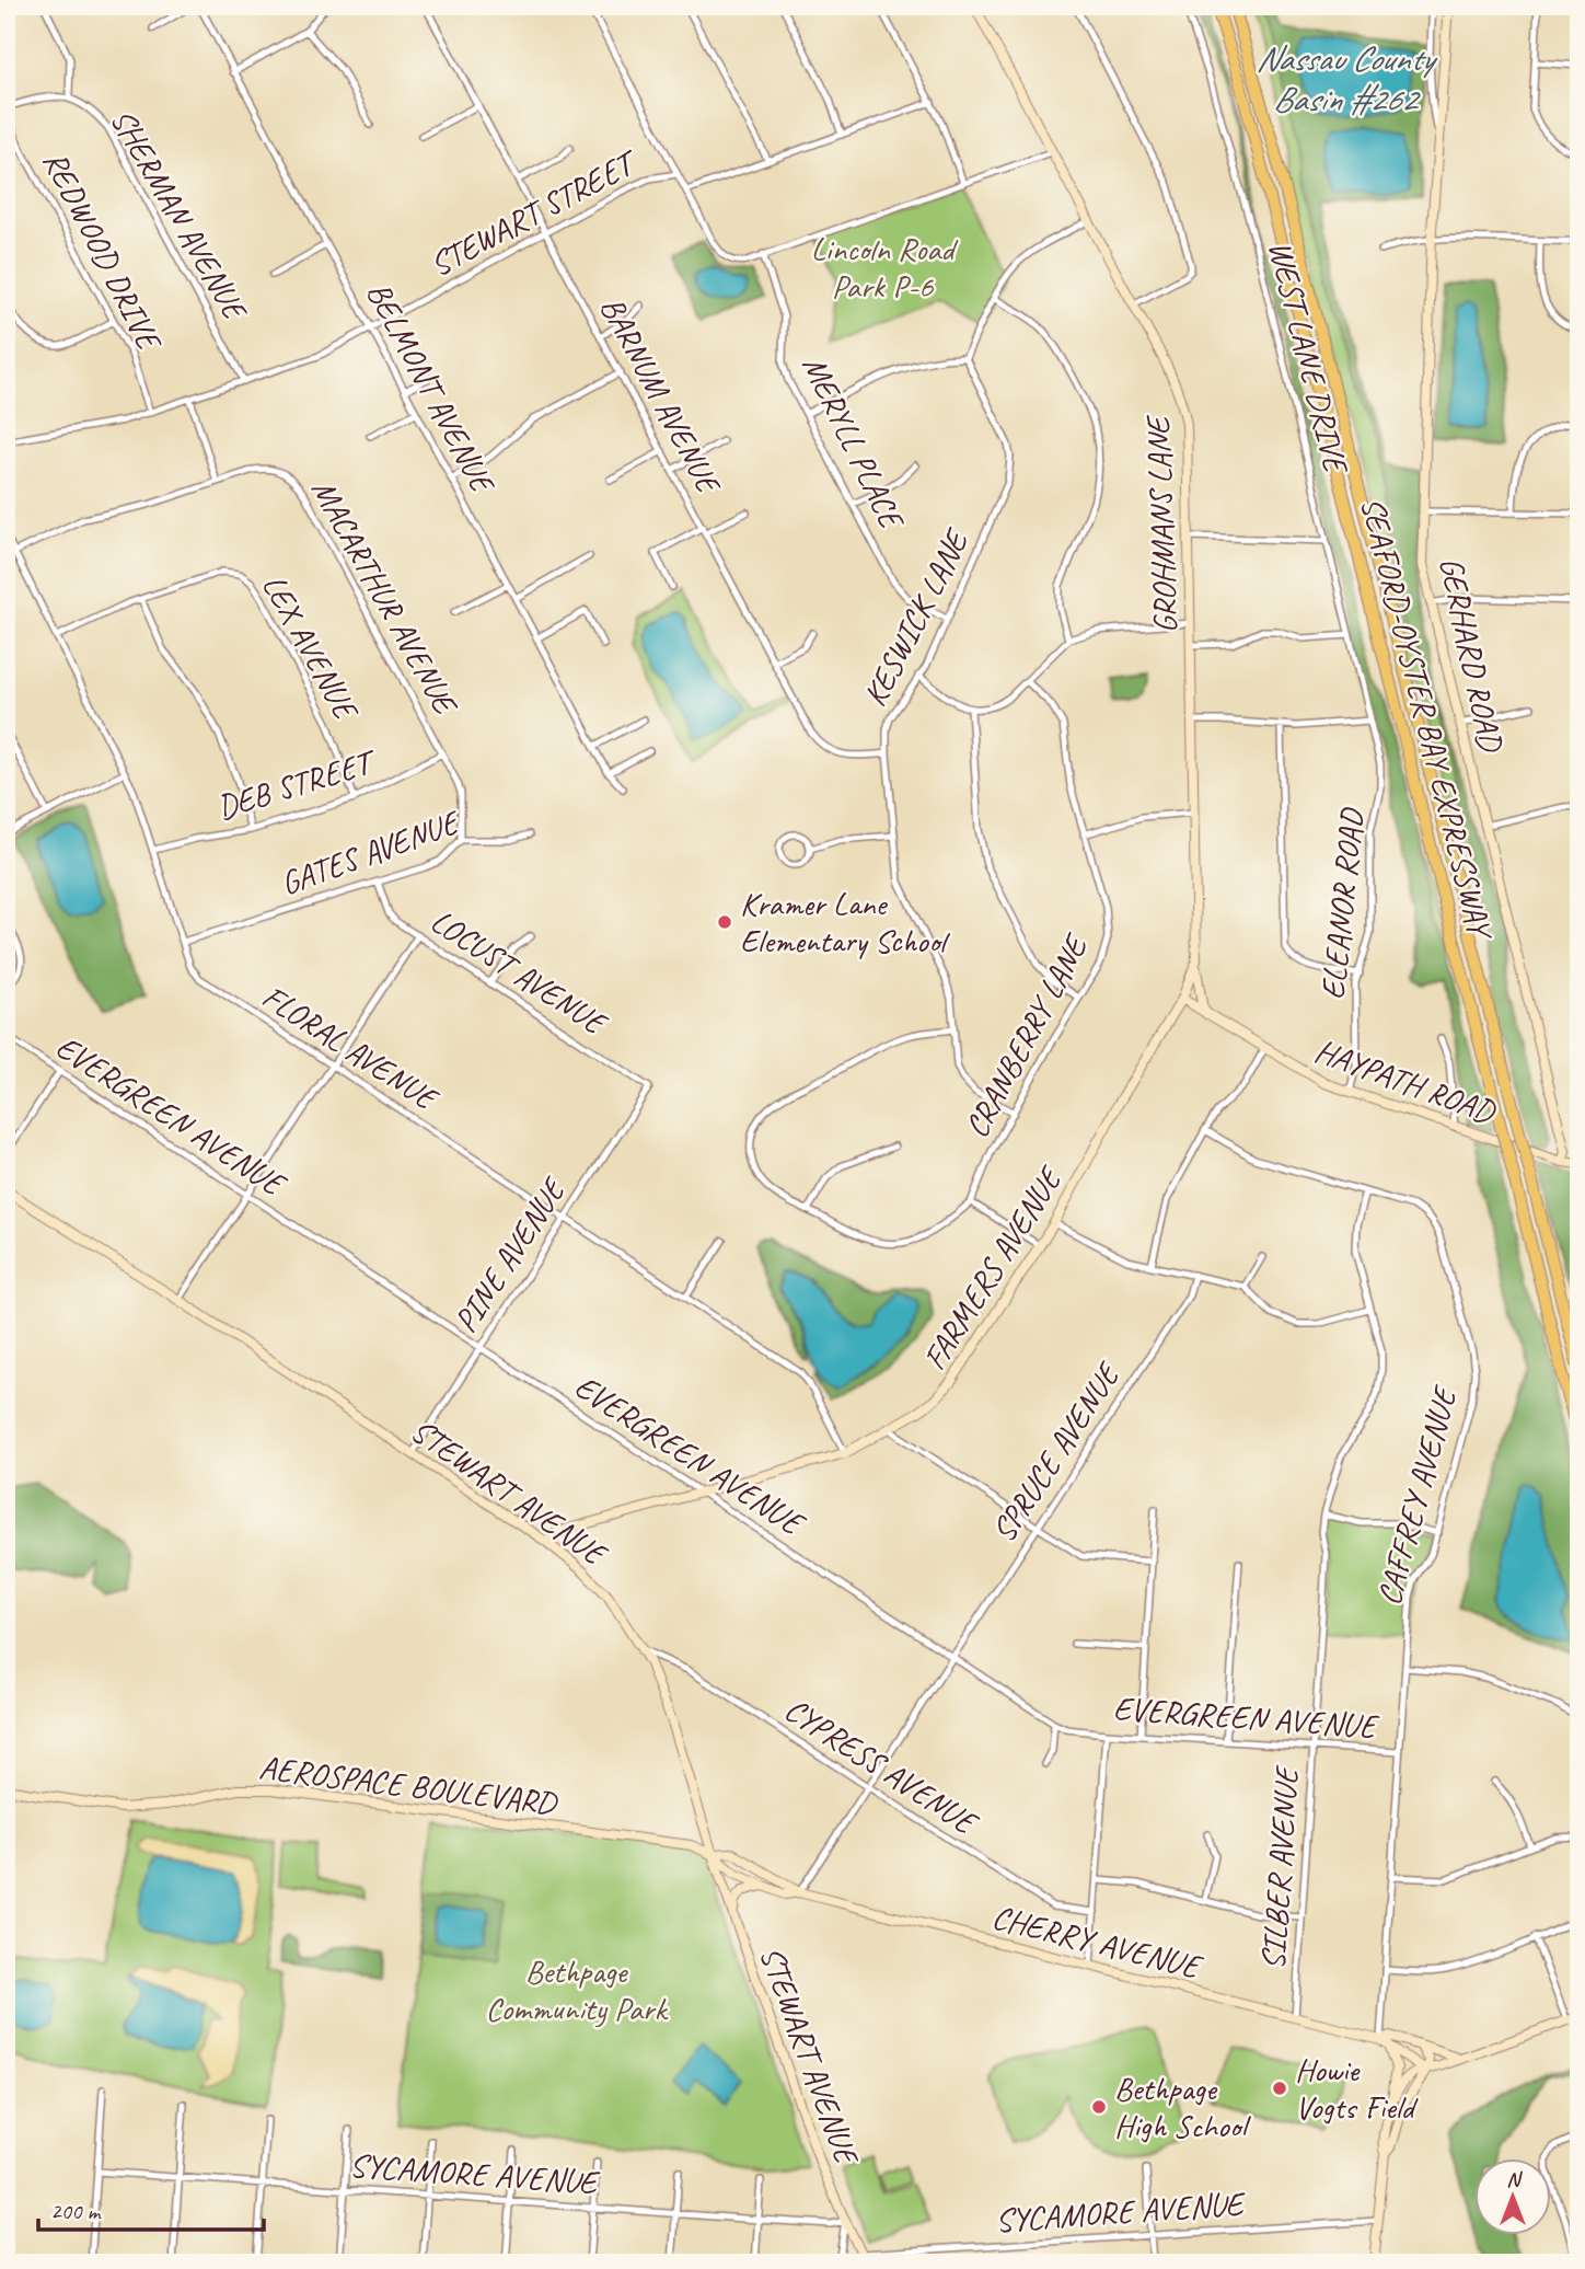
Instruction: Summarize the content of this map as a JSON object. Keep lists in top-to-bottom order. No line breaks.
{"streets":{"highway":["SEAFORD-OYSTER BAY EXPRESSWAY"],"street":["SHERMAN AVENUE","STEWART STREET","REDWOOD DRIVE","WEST LANE DRIVE","BELMONT AVENUE","BARNUM AVENUE","MERYLL PLACE","GROHMANS LANE","MACARTHUR AVENUE","KESWICK LANE","LEX AVENUE","GERHARD ROAD","DEB STREET","GATES AVENUE","ELEANOR ROAD","LOCUST AVENUE","CRANBERRY LANE","FLORAL AVENUE","HAYPATH ROAD","EVERGREEN AVENUE","PINE AVENUE","FARMERS AVENUE","SPRUCE AVENUE","STEWART AVENUE","CAFFREY AVENUE","CYPRESS AVENUE","AEROSPACE BOULEVARD","SILBER AVENUE","CHERRY AVENUE","SYCAMORE AVENUE"]},"crossings":[["SHERMAN AVENUE","STEWART STREET"],["SHERMAN AVENUE","REDWOOD DRIVE"],["STEWART STREET","REDWOOD DRIVE"],["STEWART STREET","BELMONT AVENUE"],["STEWART STREET","BARNUM AVENUE"],["WEST LANE DRIVE","ELEANOR ROAD"],["BARNUM AVENUE","KESWICK LANE"],["MERYLL PLACE","KESWICK LANE"],["GROHMANS LANE","HAYPATH ROAD"],["GROHMANS LANE","FARMERS AVENUE"],["MACARTHUR AVENUE","DEB STREET"],["MACARTHUR AVENUE","GATES AVENUE"],["MACARTHUR AVENUE","FLORAL AVENUE"],["KESWICK LANE","CRANBERRY LANE"],["LEX AVENUE","DEB STREET"],["LEX AVENUE","FLORAL AVENUE"],["GERHARD ROAD","HAYPATH ROAD"],["DEB STREET","FLORAL AVENUE"],["GATES AVENUE","LOCUST AVENUE"],["GATES AVENUE","FLORAL AVENUE"],["ELEANOR ROAD","HAYPATH ROAD"],["LOCUST AVENUE","PINE AVENUE"],["FLORAL AVENUE","PINE AVENUE"],["FLORAL AVENUE","FARMERS AVENUE"],["HAYPATH ROAD","FARMERS AVENUE"],["EVERGREEN AVENUE","PINE AVENUE"],["EVERGREEN AVENUE","FARMERS AVENUE"],["EVERGREEN AVENUE","SPRUCE AVENUE"],["EVERGREEN AVENUE","CAFFREY AVENUE"],["EVERGREEN AVENUE","SILBER AVENUE"],["PINE AVENUE","STEWART AVENUE"],["FARMERS AVENUE","STEWART AVENUE"],["SPRUCE AVENUE","CYPRESS AVENUE"],["SPRUCE AVENUE","CHERRY AVENUE"],["STEWART AVENUE","CYPRESS AVENUE"],["STEWART AVENUE","AEROSPACE BOULEVARD"],["STEWART AVENUE","CHERRY AVENUE"],["STEWART AVENUE","SYCAMORE AVENUE"],["CAFFREY AVENUE","SILBER AVENUE"],["CAFFREY AVENUE","CHERRY AVENUE"],["AEROSPACE BOULEVARD","CHERRY AVENUE"],["SILBER AVENUE","CHERRY AVENUE"]],"water":["Nassau County Basin #262"],"parks":["Lincoln Road Park P-6","Bethpage Community Park"],"places":["Kramer Lane Elementary School","Howie Vogts Field","Bethpage High School"],"scale_bar":"200 m","north":"top"}
